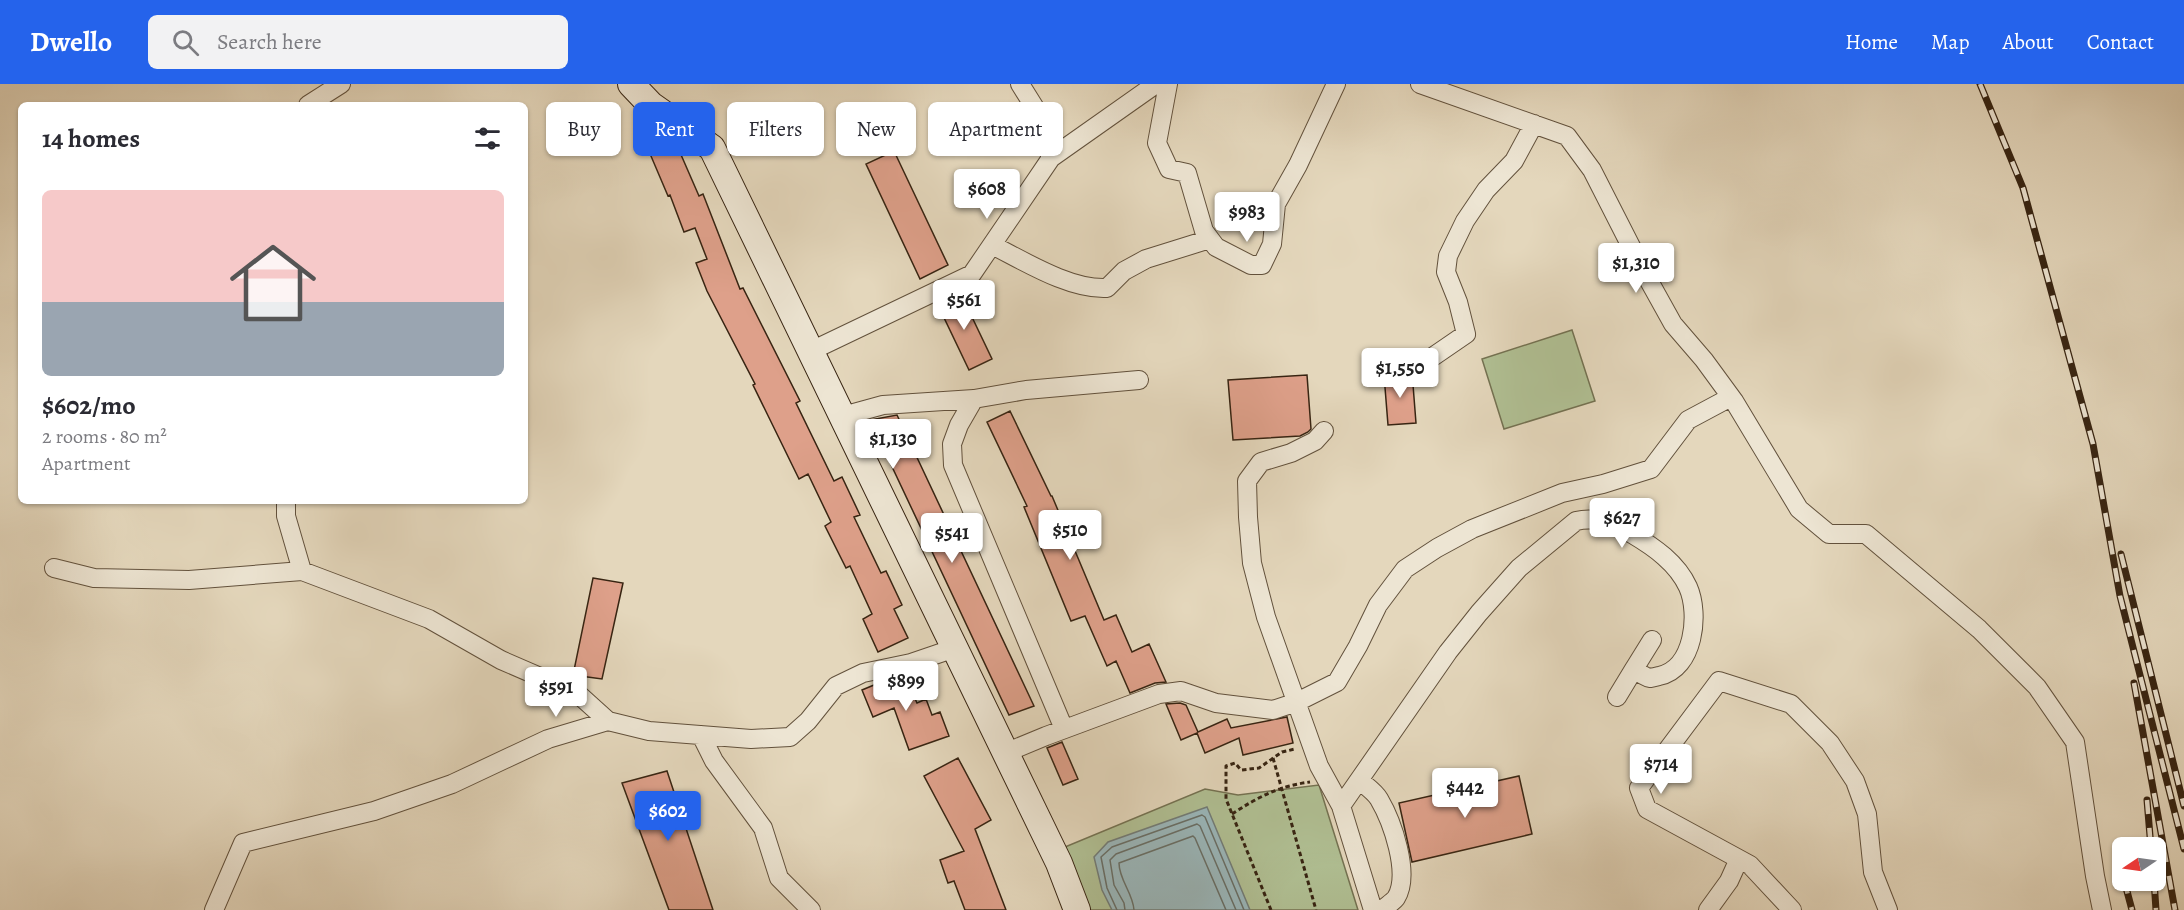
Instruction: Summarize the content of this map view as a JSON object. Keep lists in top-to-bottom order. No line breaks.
{"north":"left","page":{"header":"Dwello","search":"Search here","nav":["Home","Map","About","Contact"],"chip":["Buy","Rent","Filters","New","Apartment"],"heading":"14 homes","price":["$608","$983","$1,310","$561","$1,550","$1,130","$627","$510","$541","$899","$591","$714","$442","$602"],"list":[{"name":"$602/mo","note":"2 rooms · 80 m² · Apartment"}]}}
